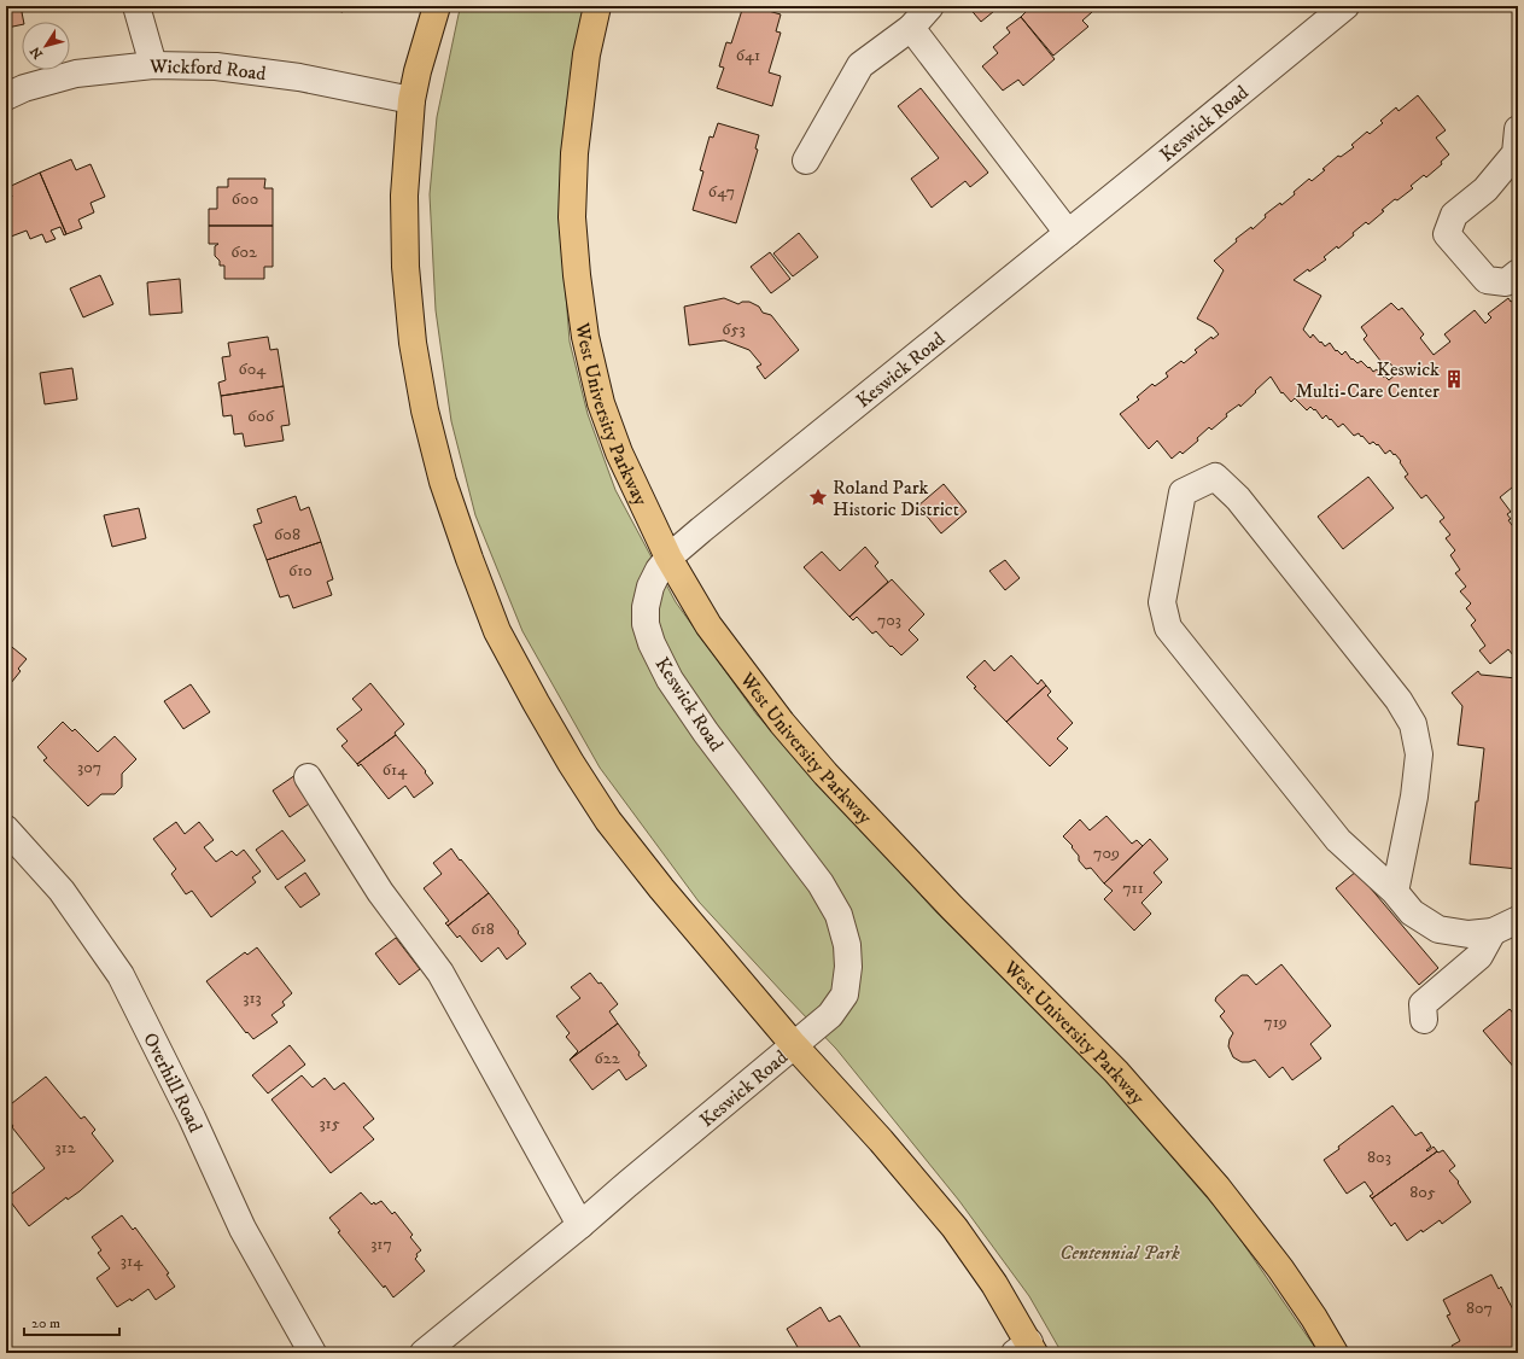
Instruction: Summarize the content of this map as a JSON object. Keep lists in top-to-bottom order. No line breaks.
{"streets":{"main road":["West University Parkway"],"street":["Wickford Road","Keswick Road","Overhill Road"]},"crossings":[["Keswick Road","West University Parkway"]],"parks":["Centennial Park"],"places":{"building":["Keswick Multi-Care Center"],"place":["Roland Park Historic District"]},"house_numbers":["641","647","600","602","653","604","606","608","610","703","307","614","709","711","618","313","719","622","315","312","803","805","317","314","807"],"scale_bar":"20 m","north":"bottom left"}
